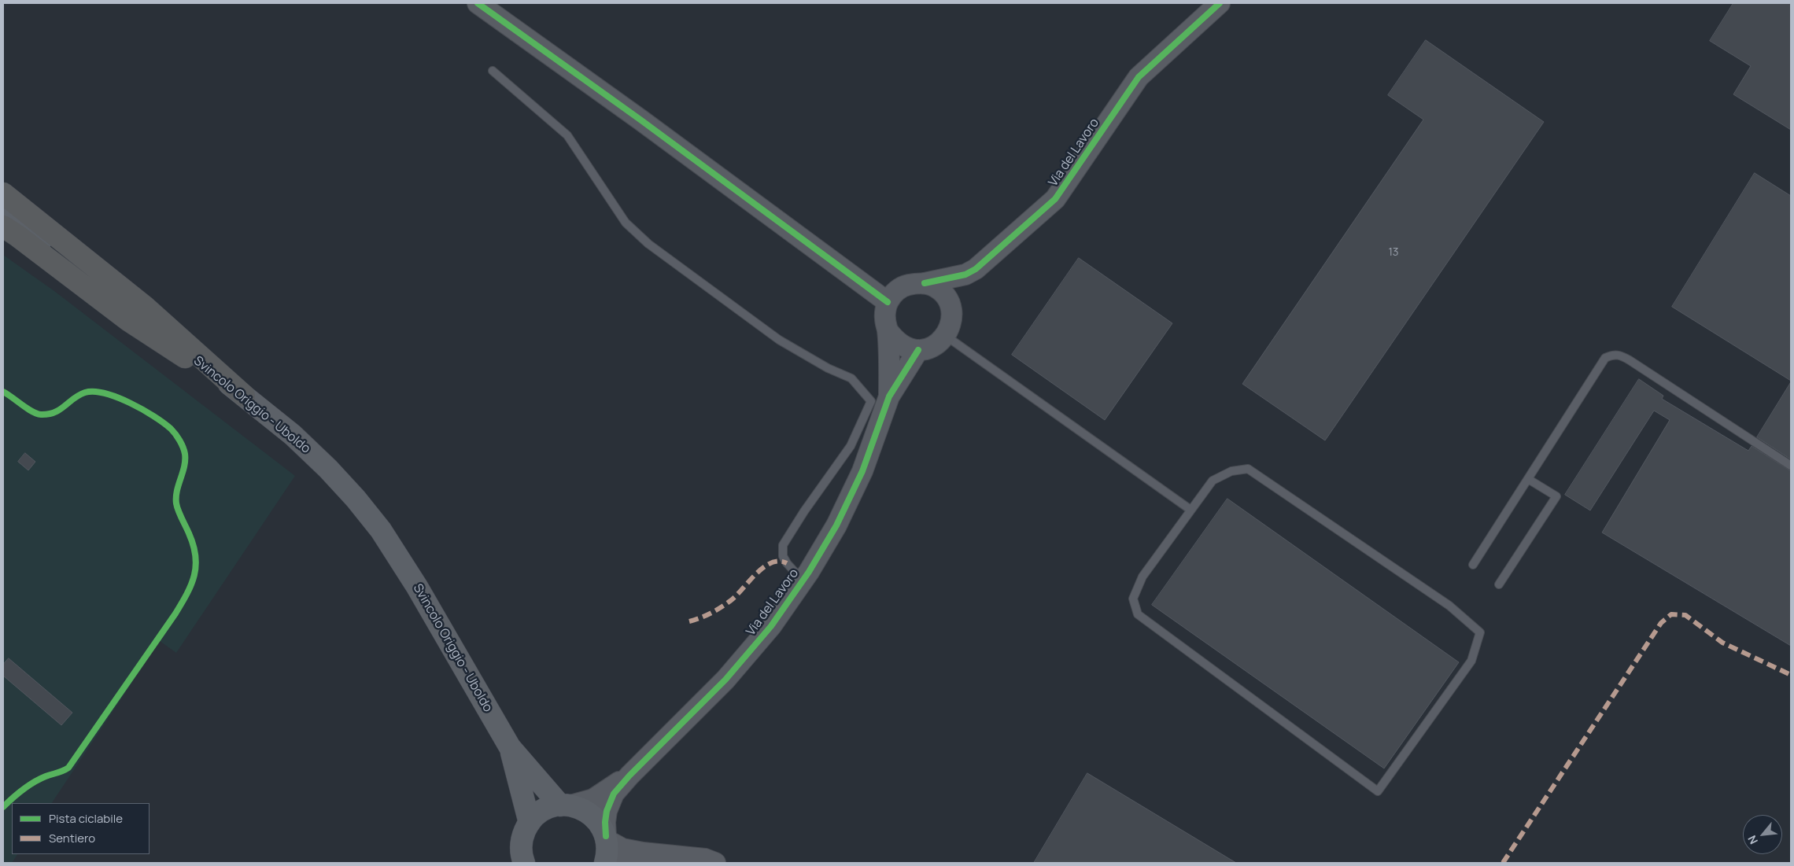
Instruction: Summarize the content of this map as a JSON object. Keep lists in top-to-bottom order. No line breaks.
{"streets":{"main road":["Svincolo Origgio - Uboldo"],"street":["Via del Lavoro"]},"crossings":[["Via del Lavoro","Svincolo Origgio - Uboldo"]],"house_numbers":["13"],"legend":["Pista ciclabile","Sentiero"],"north":"bottom left"}
